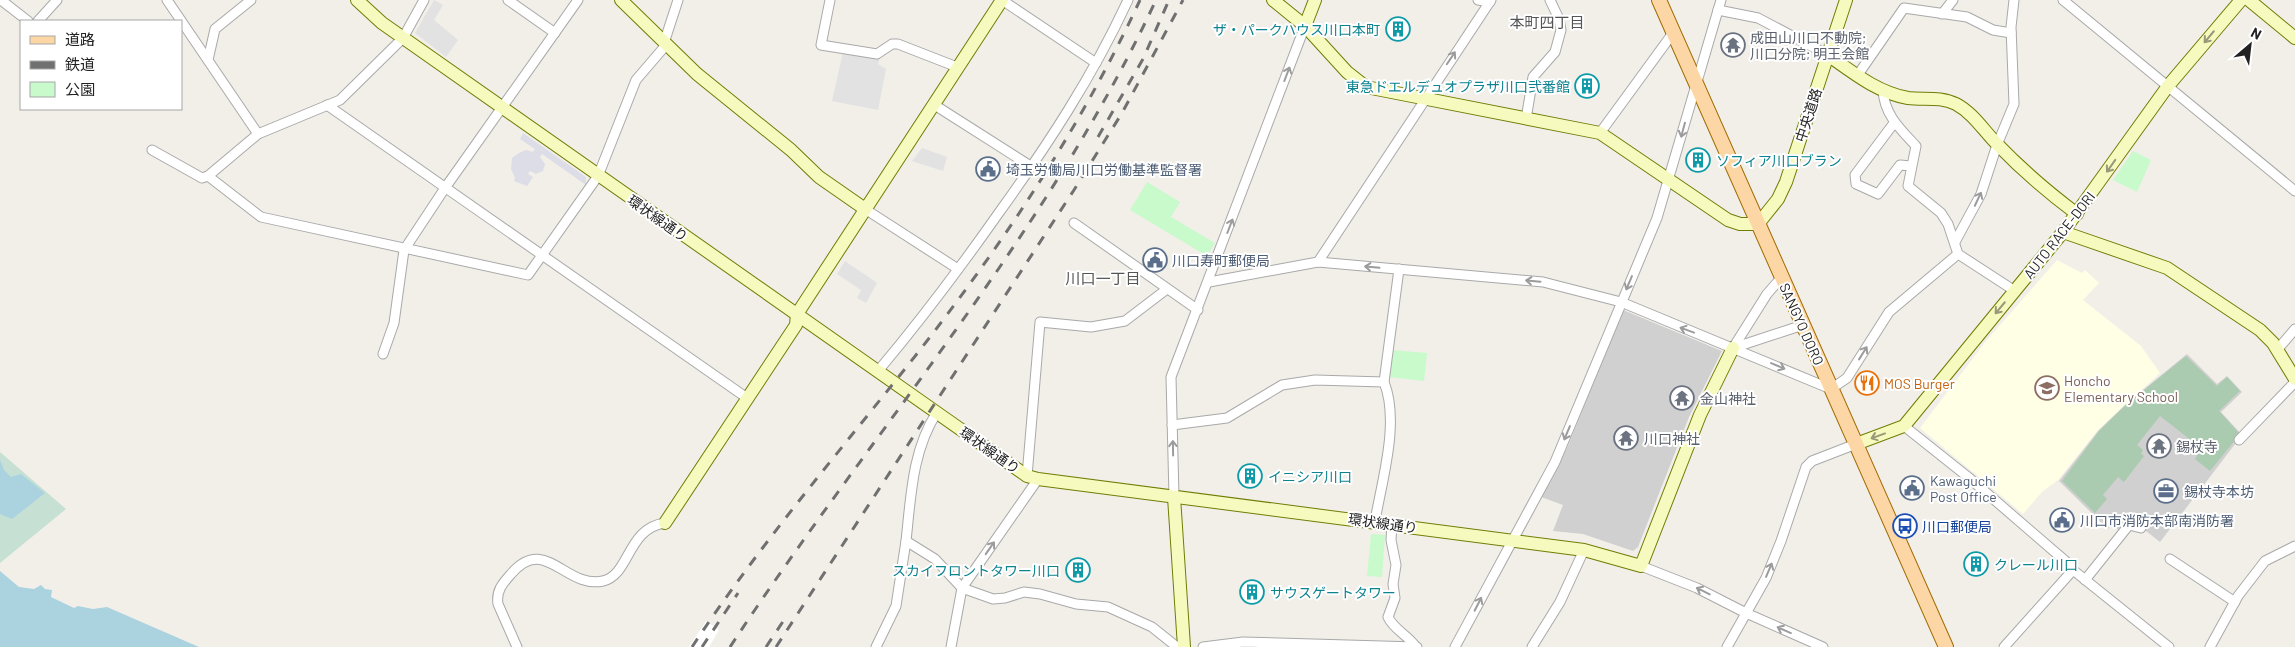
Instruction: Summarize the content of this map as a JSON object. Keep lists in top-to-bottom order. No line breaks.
{"streets":{"main road":["SANGYO DORO"],"street":["中央道路","環状線通り","AUTO RACE-DORI"]},"crossings":[["中央道路","SANGYO DORO"]],"districts":["本町四丁目","川口一丁目"],"places":{"building":["ザ・パークハウス川口本町","東急ドエルデュオプラザ川口弐番館","ソフィア川口ブラン","イニシア川口","クレール川口","スカイフロントタワー川口","サウスゲートタワー"],"temple":["成田山川口不動院; 川口分院; 明王会館","金山神社","川口神社","錫杖寺"],"public building":["埼玉労働局川口労働基準監督署","川口寿町郵便局","Kawaguchi Post Office","川口市消防本部南消防署"],"restaurant":["MOS Burger"],"school or university":["Honcho Elementary School"],"office":["錫杖寺本坊"],"bus stop":["川口郵便局"]},"legend":["道路","鉄道","公園"],"north":"top right"}
